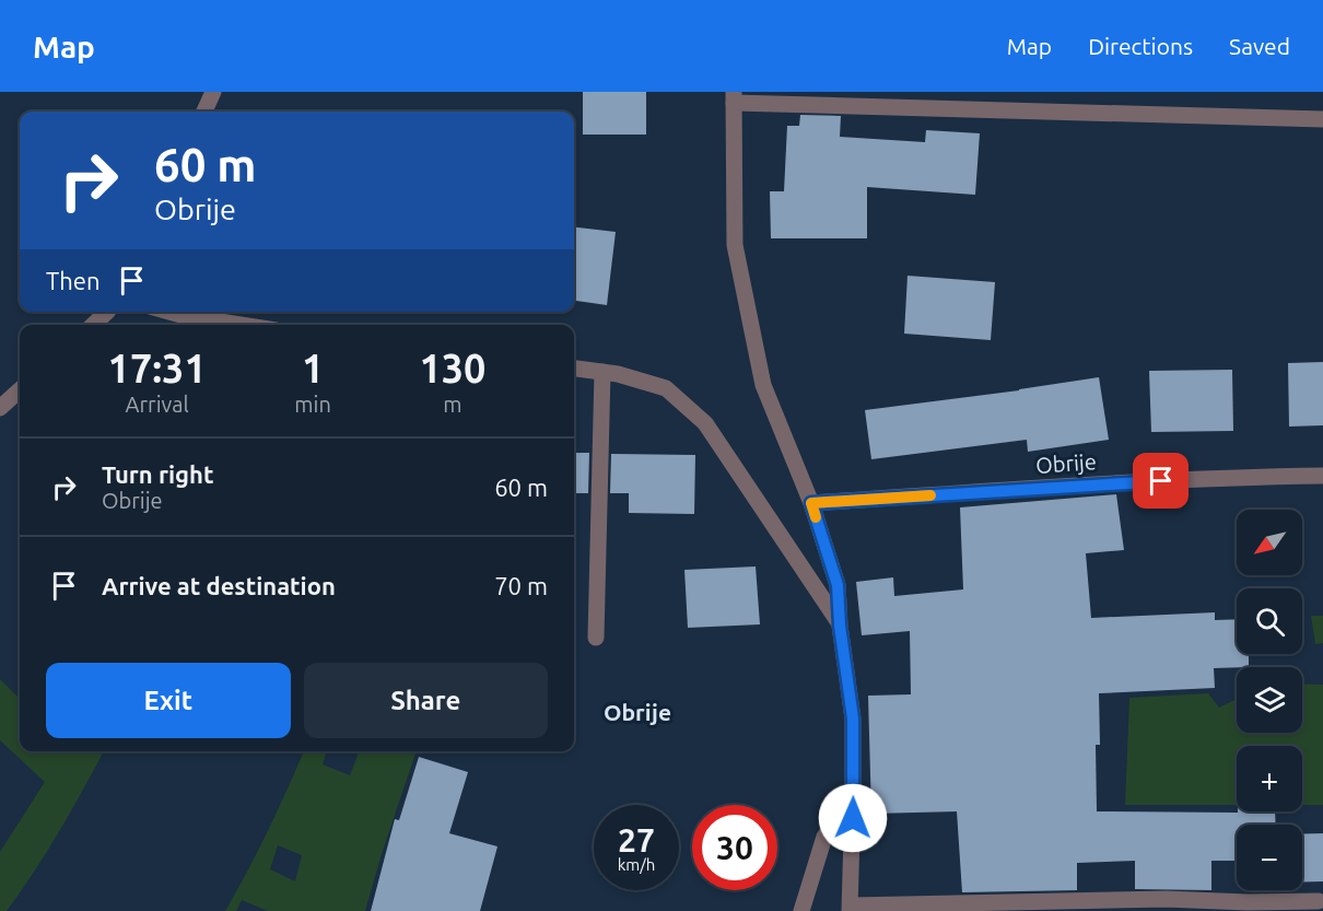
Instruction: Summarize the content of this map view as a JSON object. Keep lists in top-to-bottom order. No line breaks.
{"streets":{"street":["Obrije"]},"districts":["Obrije"],"north":"bottom left","page":{"header":"Map","nav":["Map","Directions","Saved"],"turn":["60 m","Obrije"],"then":"Then","eta":["17:31","Arrival","1","min","130","m"],"list":[{"name":"Turn right","note":"Obrije","value":"60 m"},{"name":"Arrive at destination","value":"70 m"}],"map_buttons":["+","−"],"buttons":["Exit","Share"],"speed":"27 km/h","limit":"30"}}
